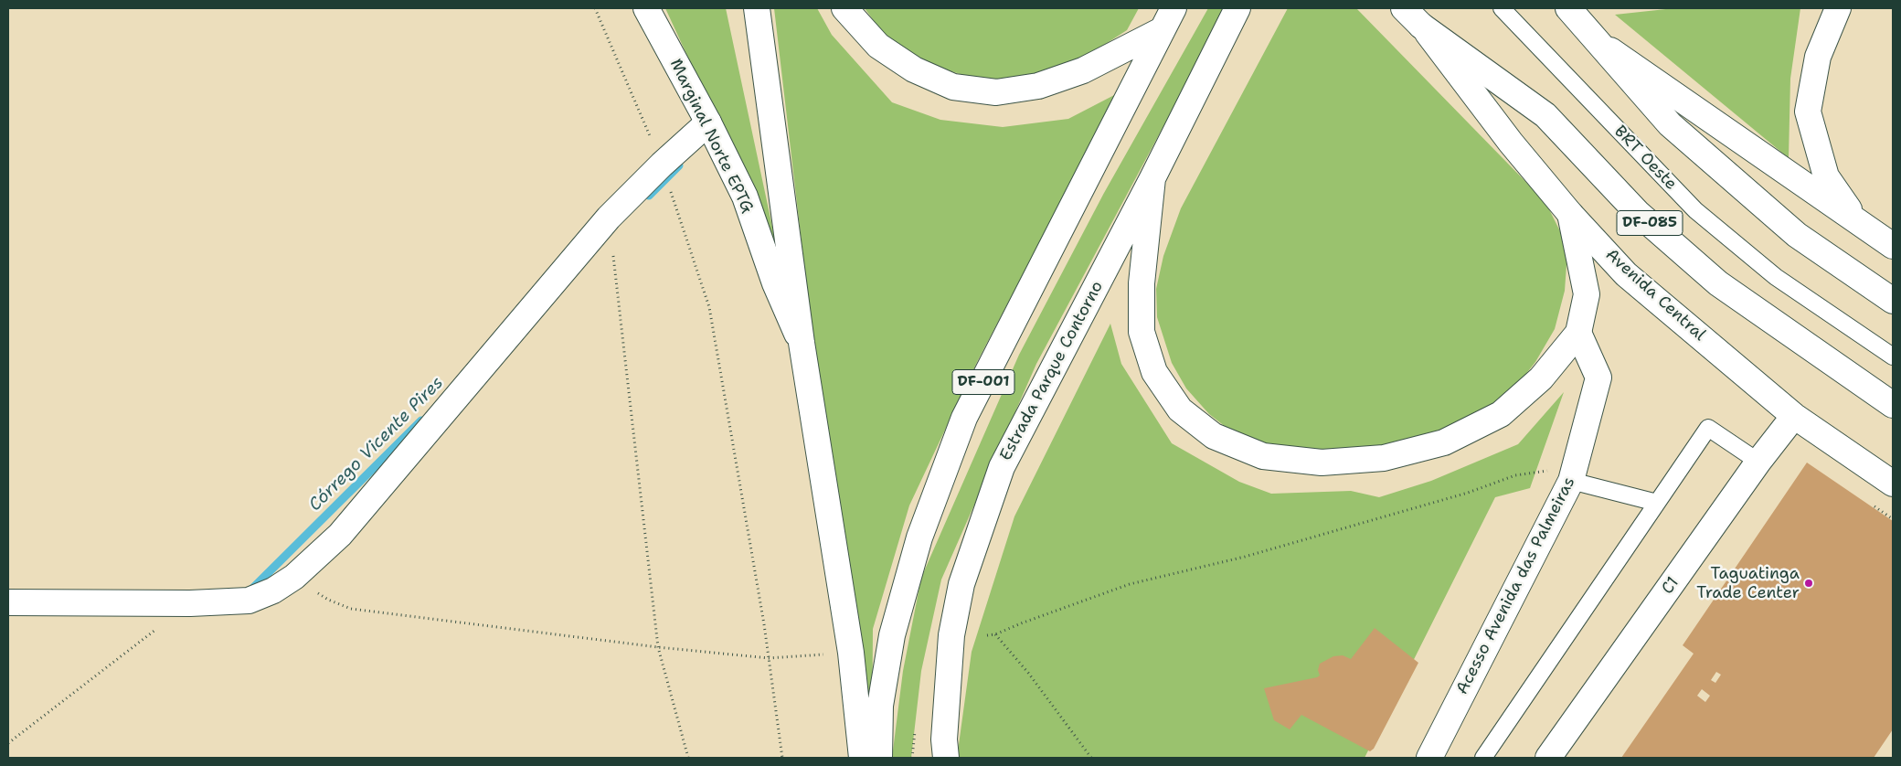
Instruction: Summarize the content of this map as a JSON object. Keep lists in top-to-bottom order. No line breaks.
{"streets":{"main road":["Marginal Norte EPTG","DF-085","Avenida Central","Estrada Parque Contorno","DF-001","Acesso Avenida das Palmeiras","C1"],"lane":["BRT Oeste"]},"crossings":[["DF-085","Avenida Central"],["Avenida Central","C1"]],"water":["Córrego Vicente Pires"],"places":["Taguatinga Trade Center"]}
